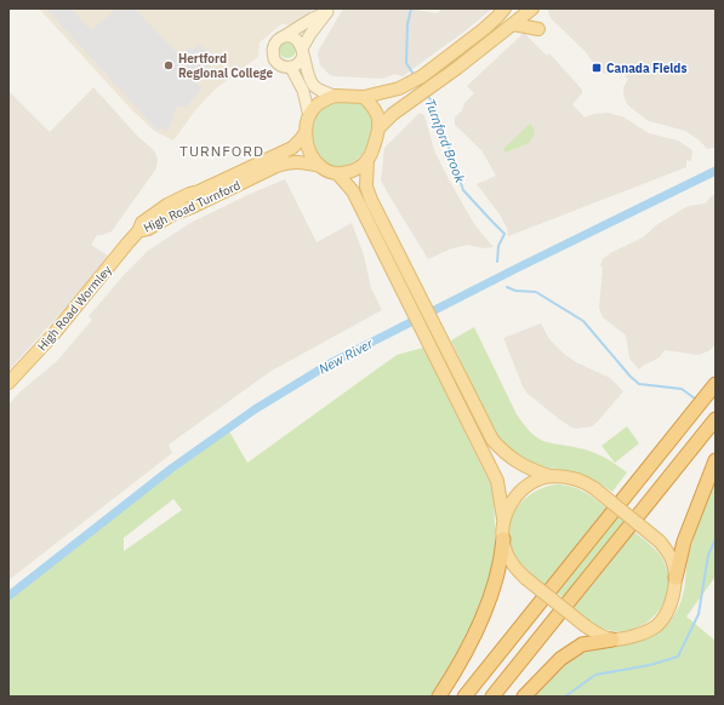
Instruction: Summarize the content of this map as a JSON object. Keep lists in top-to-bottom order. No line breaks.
{"streets":{"main road":["High Road Turnford","High Road Wormley"]},"crossings":[["High Road Turnford","High Road Wormley"]],"districts":["TURNFORD"],"water":["Turnford Brook","New River"],"places":{"other":["Hertford Regional College"],"transit":["Canada Fields"]}}
